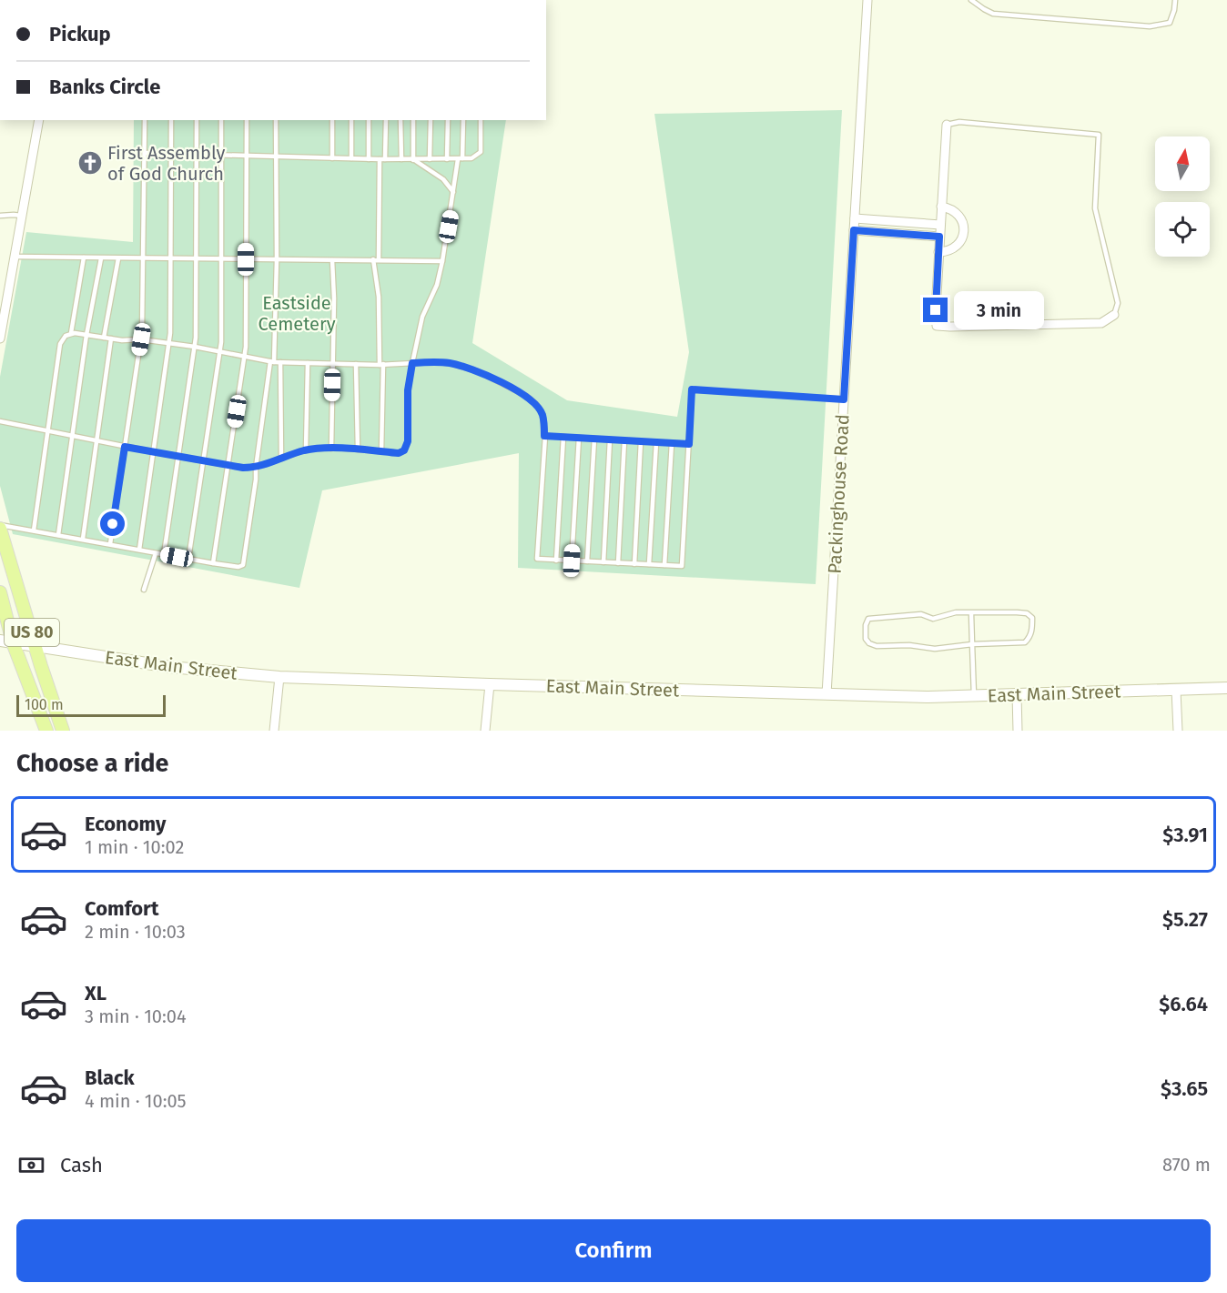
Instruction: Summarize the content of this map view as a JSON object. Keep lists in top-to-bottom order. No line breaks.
{"streets":{"main road":["US 80","East Main Street"],"street":["Packinghouse Road"]},"crossings":[["Packinghouse Road","East Main Street"],["US 80","East Main Street"]],"parks":["Eastside Cemetery"],"places":{"church":["First Assembly of God Church"]},"scale_bar":"100 m","north":"top","page":{"banner":["Pickup","Banks Circle"],"bubble":"3 min","scale":"100 m","heading":"Choose a ride","list":[{"name":"Economy","note":"1 min · 10:02","value":"$3.91"},{"name":"Comfort","note":"2 min · 10:03","value":"$5.27"},{"name":"XL","note":"3 min · 10:04","value":"$6.64"},{"name":"Black","note":"4 min · 10:05","value":"$3.65"}],"pay":["Cash","870 m"],"buttons":"Confirm"}}
